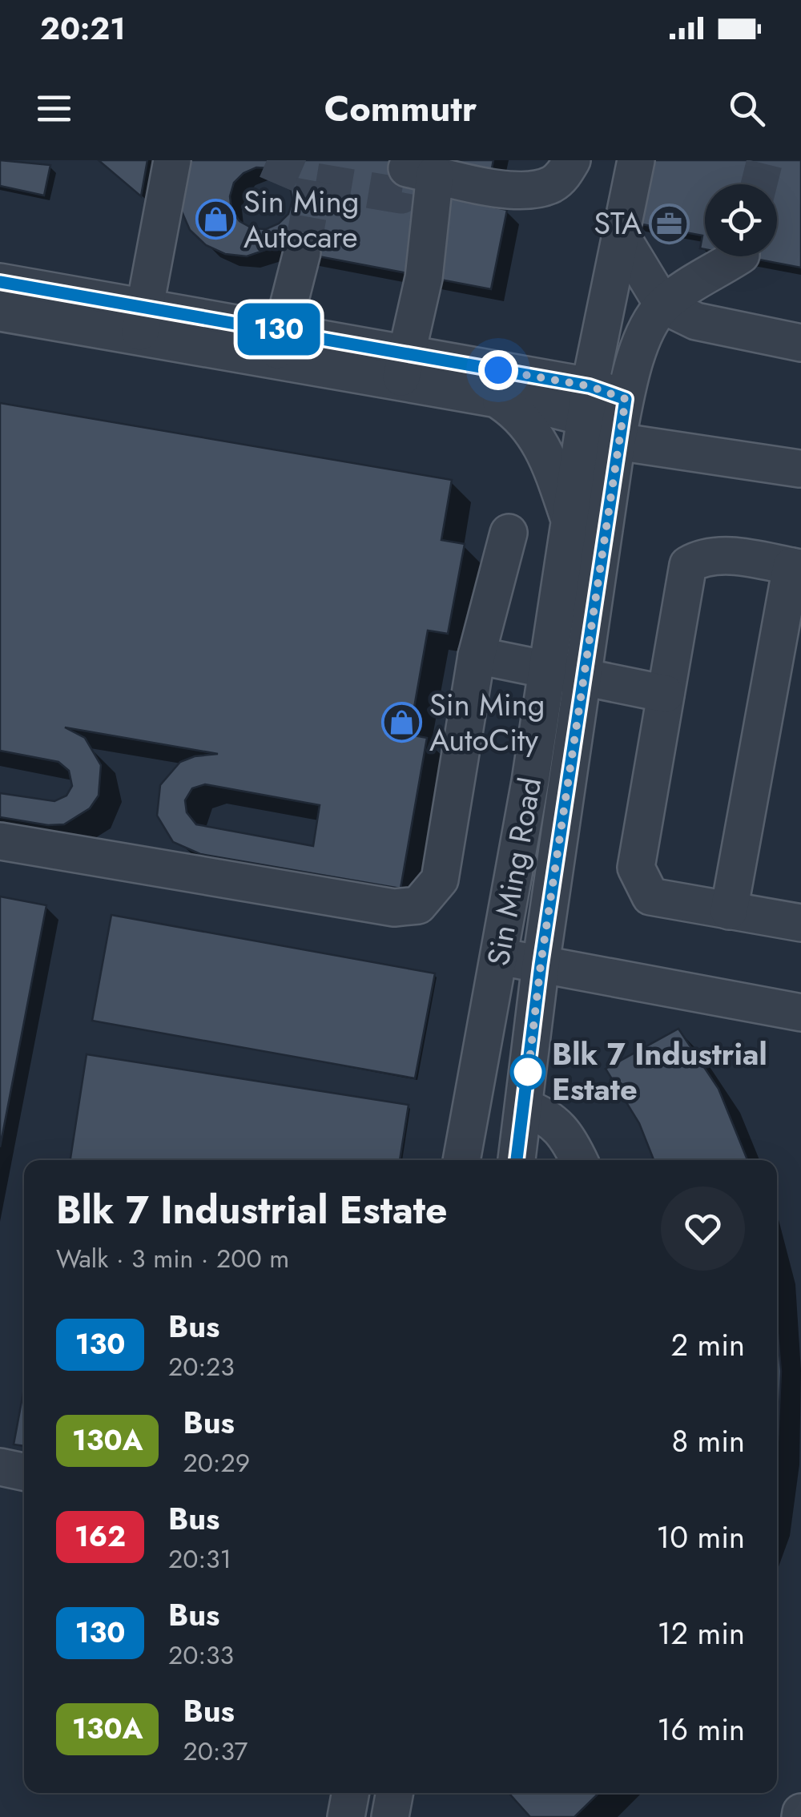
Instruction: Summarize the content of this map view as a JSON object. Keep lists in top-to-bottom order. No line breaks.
{"streets":{"street":["Sin Ming Road"]},"places":{"shop":["Sin Ming Autocare","Sin Ming AutoCity"],"office":["STA"],"other":["Blk 7 Industrial Estate"]},"lines":["bus line 130"],"page":{"status":"20:21","header":"Commutr","on_map":"130","heading":["Blk 7 Industrial Estate","Walk · 3 min · 200 m"],"list":[{"mark":"130","name":"Bus","note":"20:23","value":"2 min"},{"mark":"130A","name":"Bus","note":"20:29","value":"8 min"},{"mark":"162","name":"Bus","note":"20:31","value":"10 min"},{"mark":"130","name":"Bus","note":"20:33","value":"12 min"},{"mark":"130A","name":"Bus","note":"20:37","value":"16 min"}]}}
